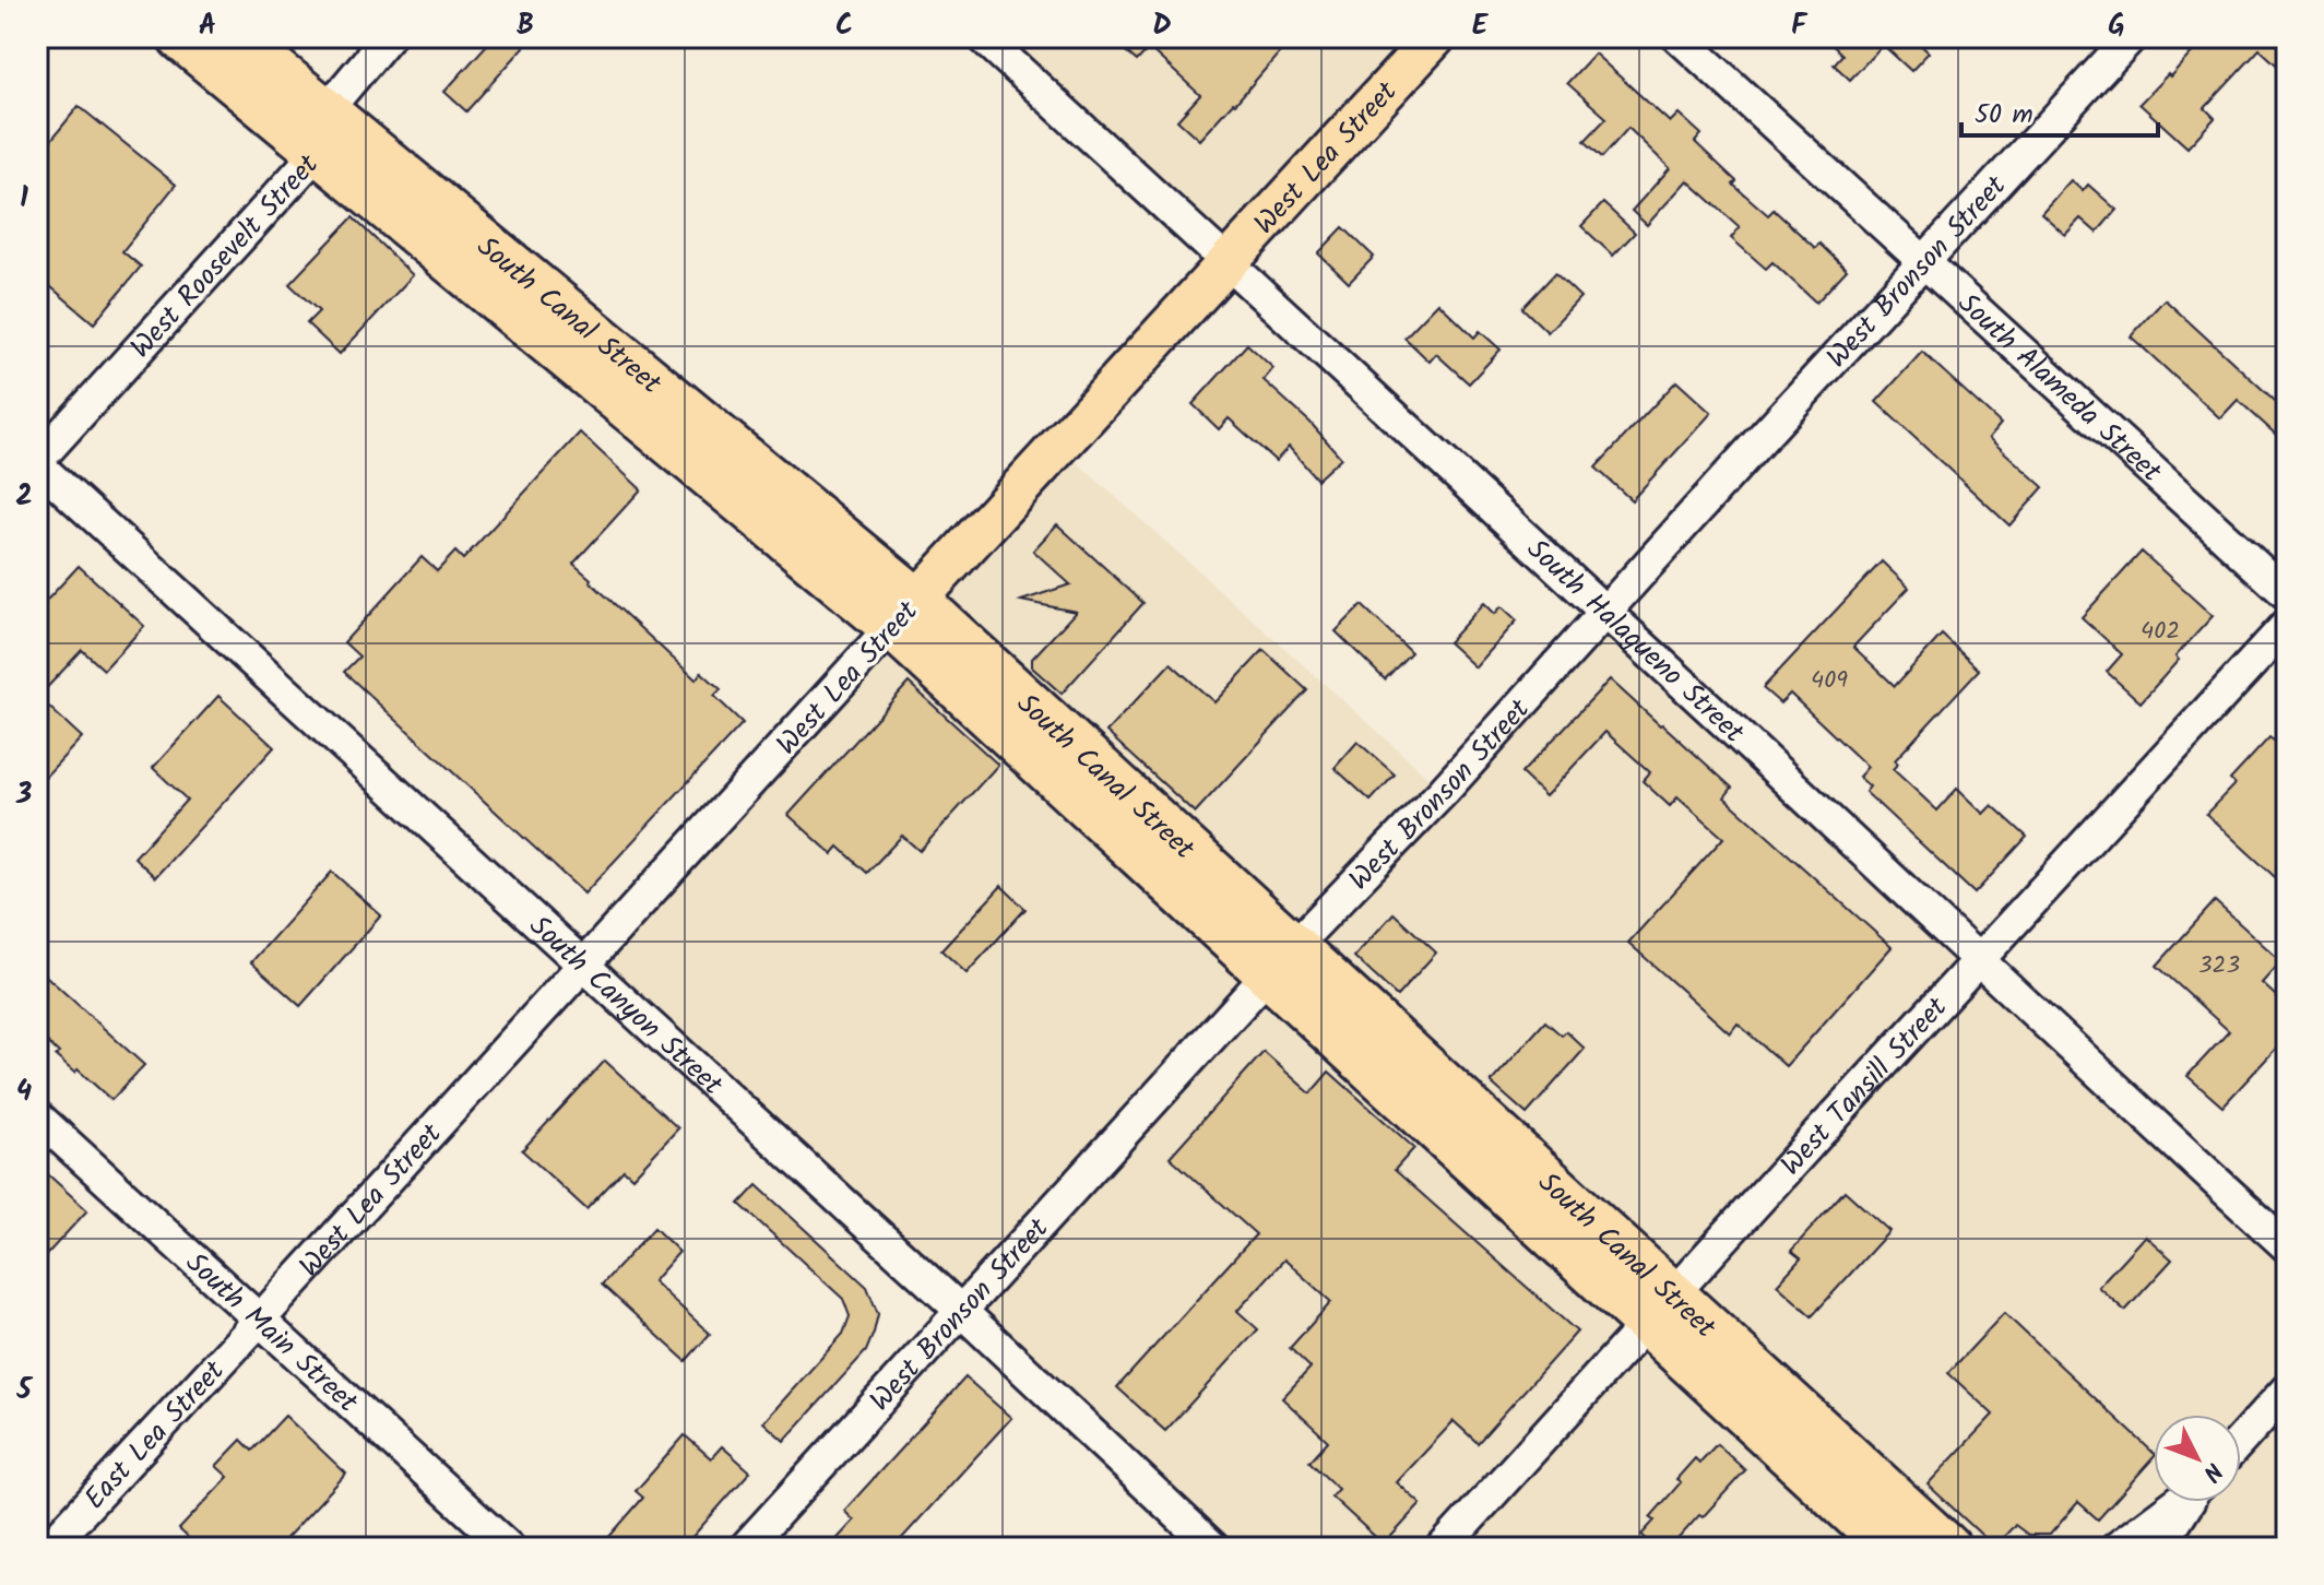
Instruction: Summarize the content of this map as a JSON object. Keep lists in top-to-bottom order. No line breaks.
{"streets":{"highway":["South Canal Street"],"main road":["West Lea Street"],"street":["West Roosevelt Street","West Bronson Street","South Alameda Street","South Halagueno Street","South Canyon Street","West Tansill Street","South Main Street","East Lea Street"]},"crossings":[["West Lea Street","South Canal Street"],["West Lea Street","South Halagueno Street"],["West Lea Street","South Canyon Street"],["West Lea Street","South Main Street"],["West Lea Street","East Lea Street"],["West Roosevelt Street","South Canal Street"],["West Roosevelt Street","South Canyon Street"],["West Bronson Street","South Canal Street"],["West Bronson Street","South Alameda Street"],["West Bronson Street","South Halagueno Street"],["West Bronson Street","South Canyon Street"],["South Canal Street","West Tansill Street"],["South Halagueno Street","West Tansill Street"],["South Main Street","East Lea Street"]],"house_numbers":["402","409","323"],"scale_bar":"50 m","north":"bottom right","grid":{"columns":["A","B","C","D","E","F","G"],"rows":["1","2","3","4","5"]}}
